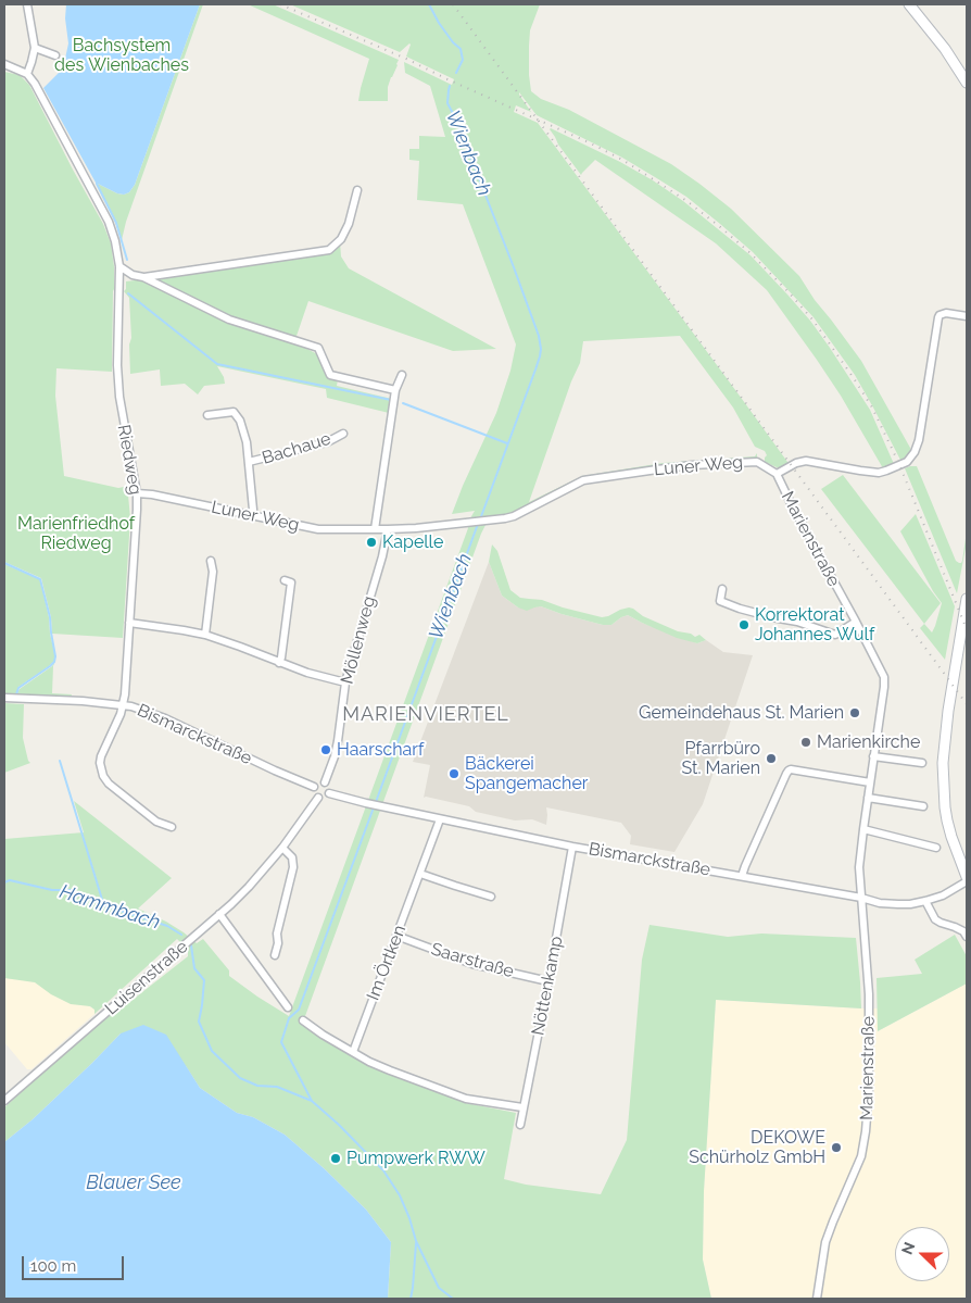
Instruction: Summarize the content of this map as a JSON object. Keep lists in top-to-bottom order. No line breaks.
{"streets":{"street":["Bachaue","Riedweg","Luner Weg","Marienstraße","Möllenweg","Bismarckstraße","Saarstraße","Im Örtken","Luisenstraße","Nöttenkamp"]},"crossings":[["Riedweg","Luner Weg"],["Riedweg","Bismarckstraße"],["Luner Weg","Marienstraße"],["Luner Weg","Möllenweg"],["Marienstraße","Bismarckstraße"],["Möllenweg","Bismarckstraße"],["Möllenweg","Luisenstraße"],["Bismarckstraße","Im Örtken"],["Bismarckstraße","Luisenstraße"],["Bismarckstraße","Nöttenkamp"],["Saarstraße","Im Örtken"],["Saarstraße","Nöttenkamp"]],"districts":["MARIENVIERTEL"],"water":["Wienbach","Hammbach","Blauer See"],"parks":["Bachsystem des Wienbaches","Marienfriedhof Riedweg"],"places":["Kapelle","Korrektorat Johannes Wulf","Gemeindehaus St. Marien","Marienkirche","Haarscharf","Pfarrbüro St. Marien","Bäckerei Spangemacher","DEKOWE Schürholz GmbH","Pumpwerk RWW"],"scale_bar":"100 m","north":"left"}
